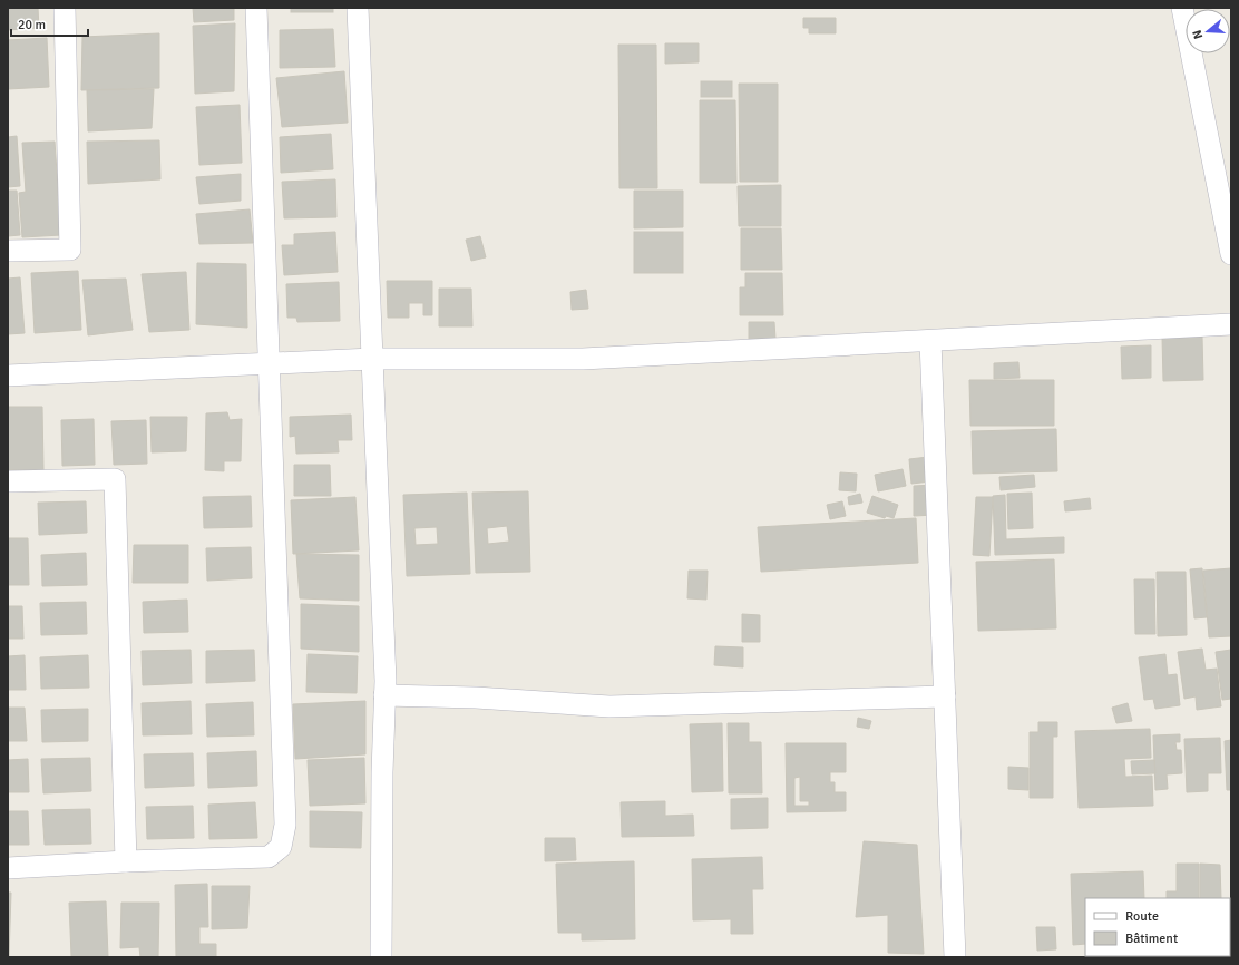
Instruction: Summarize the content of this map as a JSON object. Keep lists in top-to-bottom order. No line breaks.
{"legend":["Route","Bâtiment"],"scale_bar":"20 m","north":"left"}
